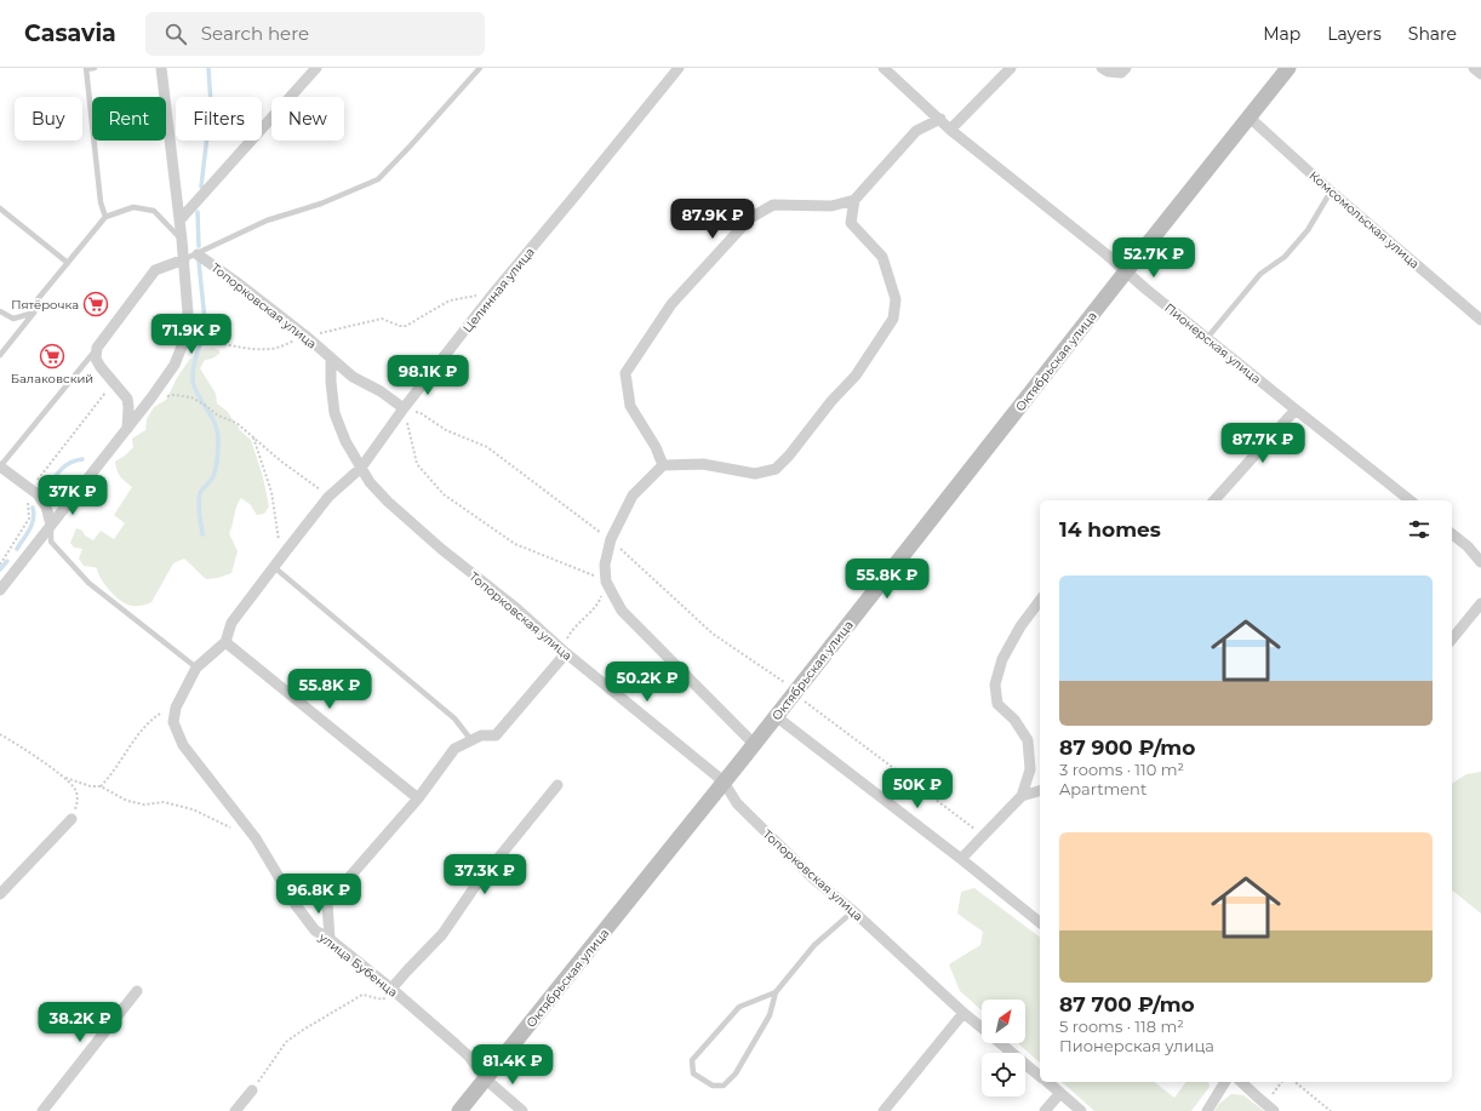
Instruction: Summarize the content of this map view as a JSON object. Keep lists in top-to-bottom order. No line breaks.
{"streets":{"street":["Комсомольская улица","Целинная улица","Топорковская улица","Пионерская улица","Октябрьская улица","улица Бубенца"]},"crossings":[["Комсомольская улица","Октябрьская улица"],["Целинная улица","Топорковская улица"],["Топорковская улица","Октябрьская улица"],["Пионерская улица","Октябрьская улица"],["Октябрьская улица","улица Бубенца"]],"places":{"supermarket":["Пятёрочка","Балаковский"]},"north":"top right","page":{"header":"Casavia","search":"Search here","nav":["Map","Layers","Share"],"chip":["Buy","Rent","Filters","New"],"price":["87.9K ₽","52.7K ₽","71.9K ₽","98.1K ₽","87.7K ₽","37K ₽","55.8K ₽","50.2K ₽","55.8K ₽","50K ₽","37.3K ₽","96.8K ₽","38.2K ₽","81.4K ₽"],"heading":"14 homes","list":[{"name":"87 900 ₽/mo","note":"3 rooms · 110 m² · Apartment"},{"name":"87 700 ₽/mo","note":"5 rooms · 118 m² · Пионерская улица"}]}}
